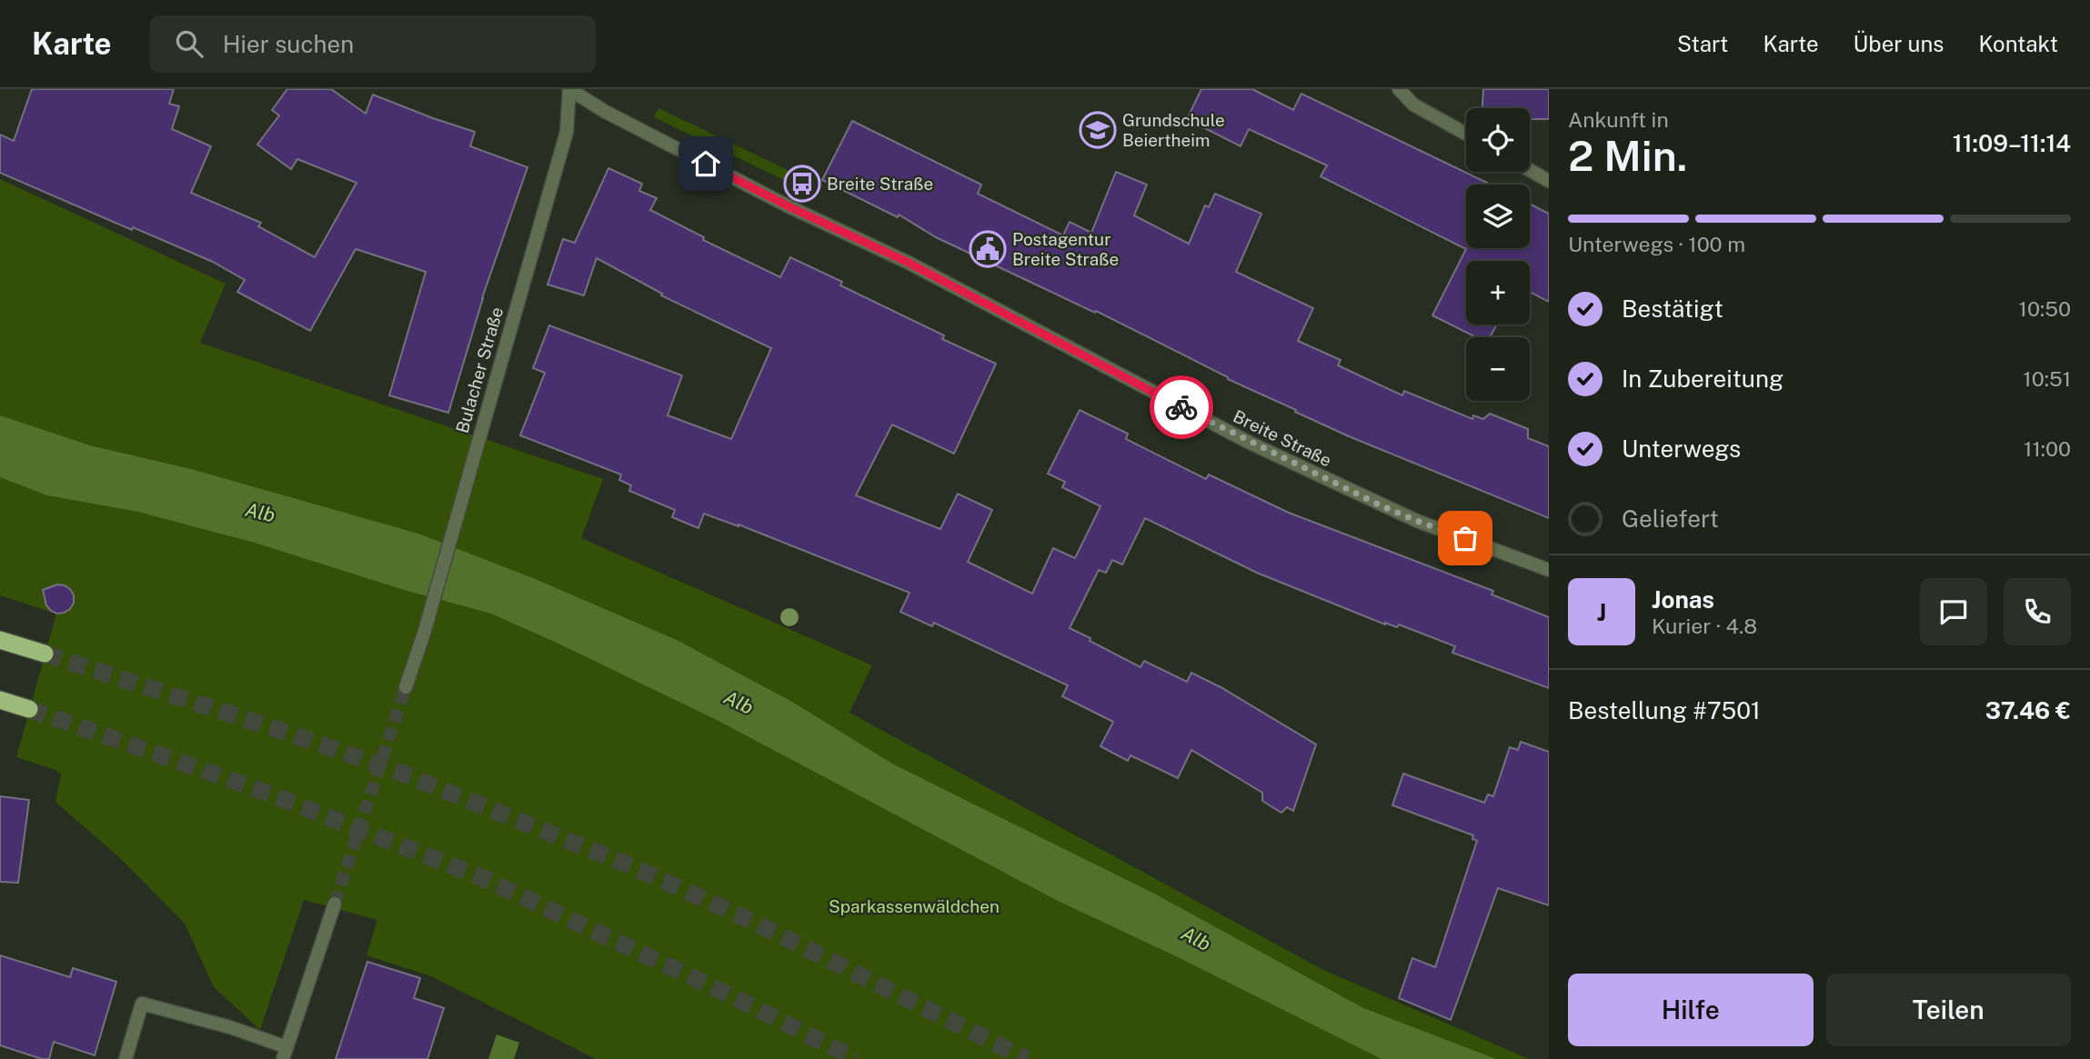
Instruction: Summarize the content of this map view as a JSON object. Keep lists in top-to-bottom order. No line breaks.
{"streets":{"street":["Bulacher Straße","Breite Straße"]},"crossings":[["Bulacher Straße","Breite Straße"]],"water":["Alb"],"parks":["Sparkassenwäldchen"],"places":{"school or university":["Grundschule Beiertheim"],"bus stop":["Breite Straße"],"public building":["Postagentur Breite Straße"]},"page":{"header":"Karte","search":"Hier suchen","nav":["Start","Karte","Über uns","Kontakt"],"heading":["2 Min.","Ankunft in","11:09–11:14"],"panel":["Jonas","Kurier · 4.8","Bestellung #7501","37.46 €"],"map_buttons":["+","−"],"bar":"Unterwegs · 100 m","list":[["Bestätigt","10:50"],["In Zubereitung","10:51"],["Unterwegs","11:00"],"Geliefert"],"round":"J","buttons":["Hilfe","Teilen"]}}
